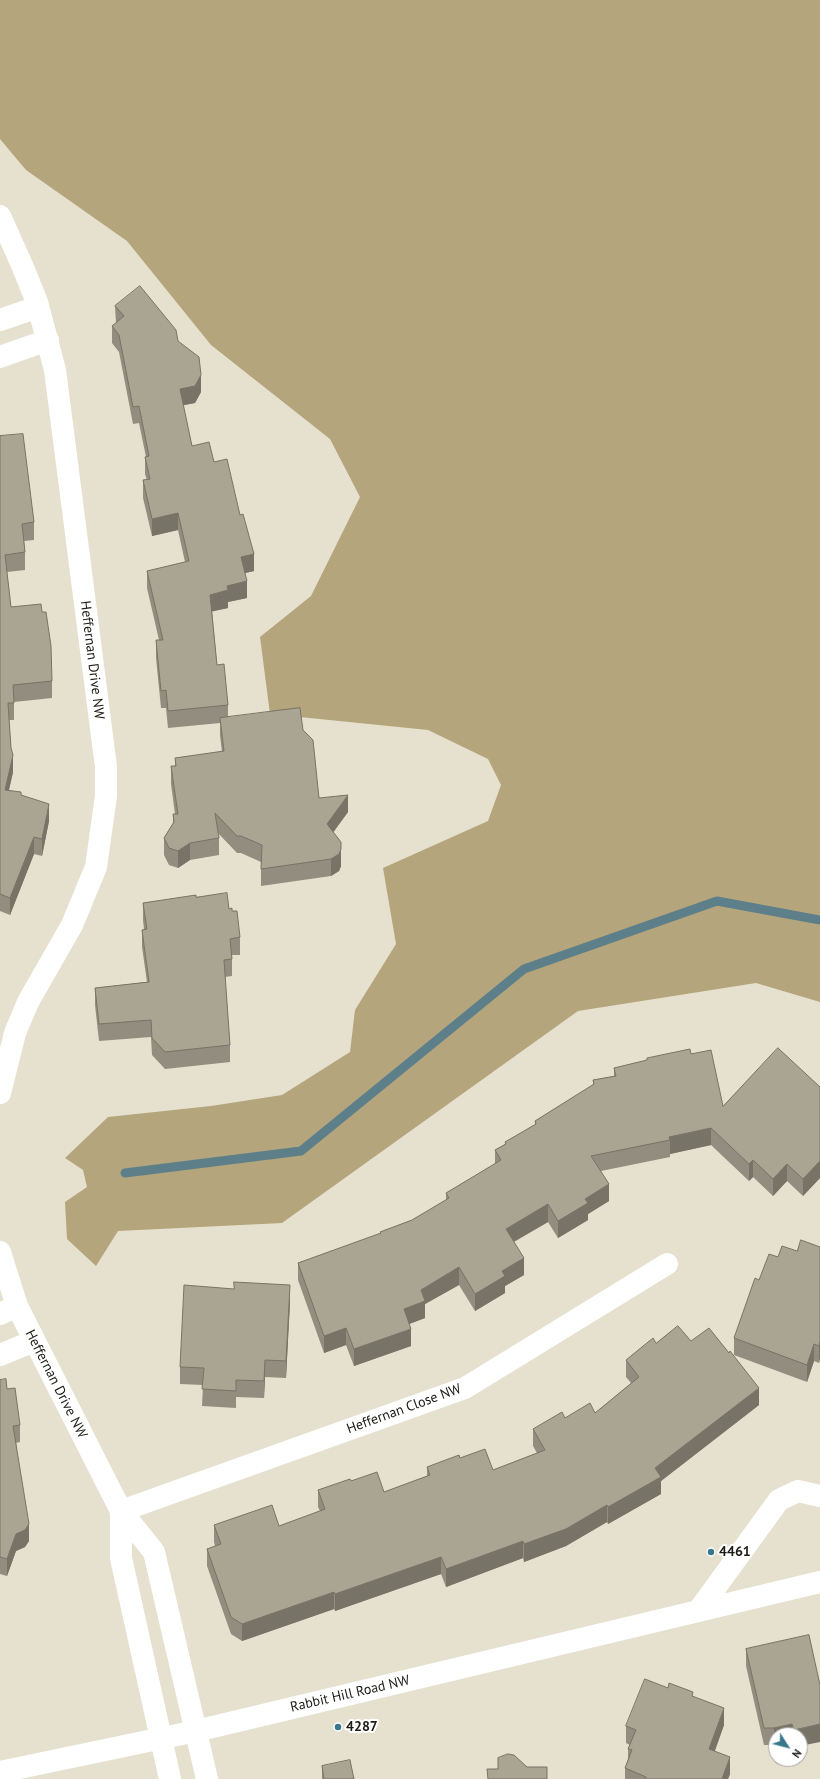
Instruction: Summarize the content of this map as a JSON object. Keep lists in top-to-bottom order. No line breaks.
{"streets":{"street":["Heffernan Drive NW","Heffernan Close NW","Rabbit Hill Road NW"]},"crossings":[["Heffernan Drive NW","Heffernan Close NW"],["Heffernan Drive NW","Rabbit Hill Road NW"]],"places":["4461","4287"],"north":"bottom right"}
